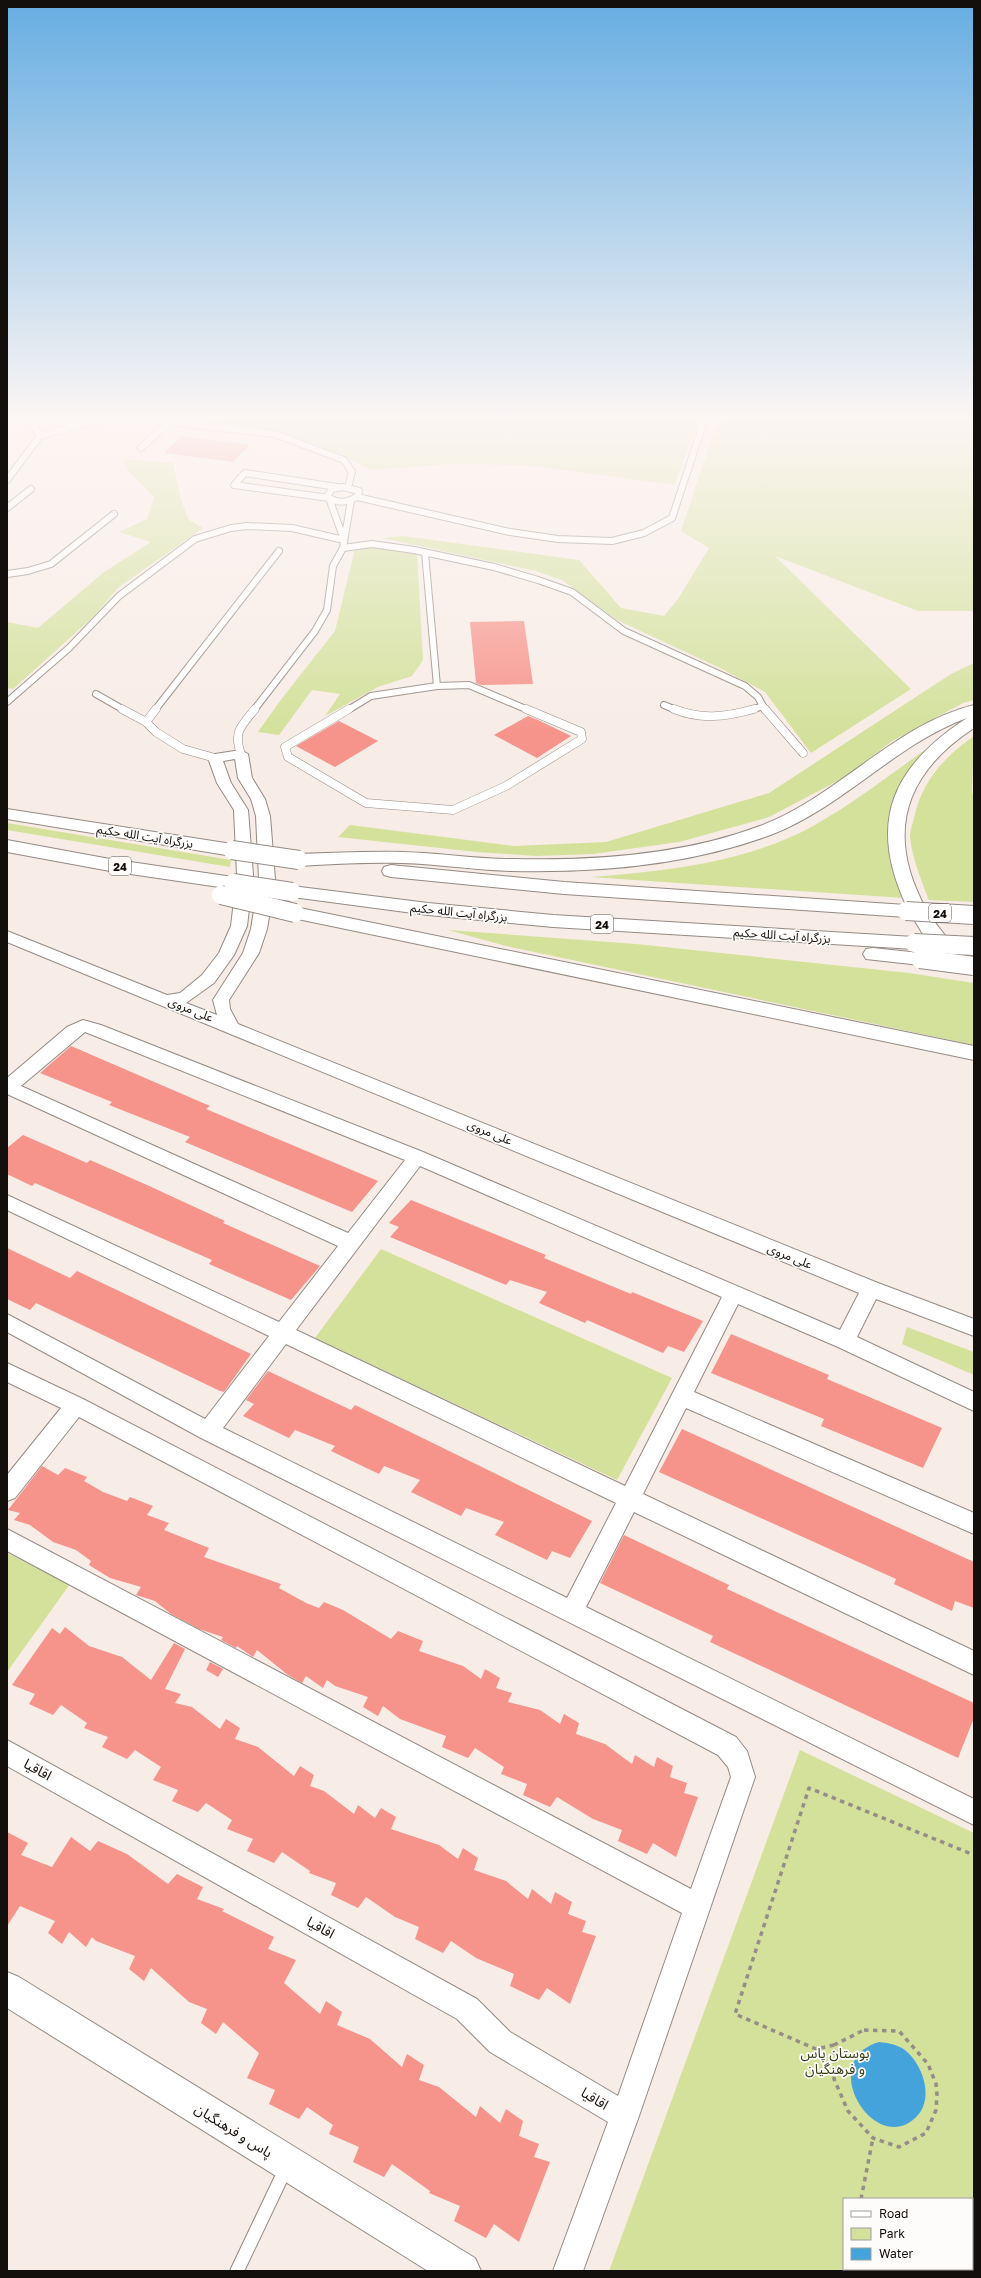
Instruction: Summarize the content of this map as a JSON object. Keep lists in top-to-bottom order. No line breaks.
{"streets":{"main road":["بزرگراه آیت الله حکیم","24","پاس و فرهنگیان"],"street":["علی مروی","اقاقیا"]},"crossings":[["بزرگراه آیت الله حکیم","24"]],"parks":["بوستان پاس و فرهنگیان"],"legend":["Road","Park","Water"]}
